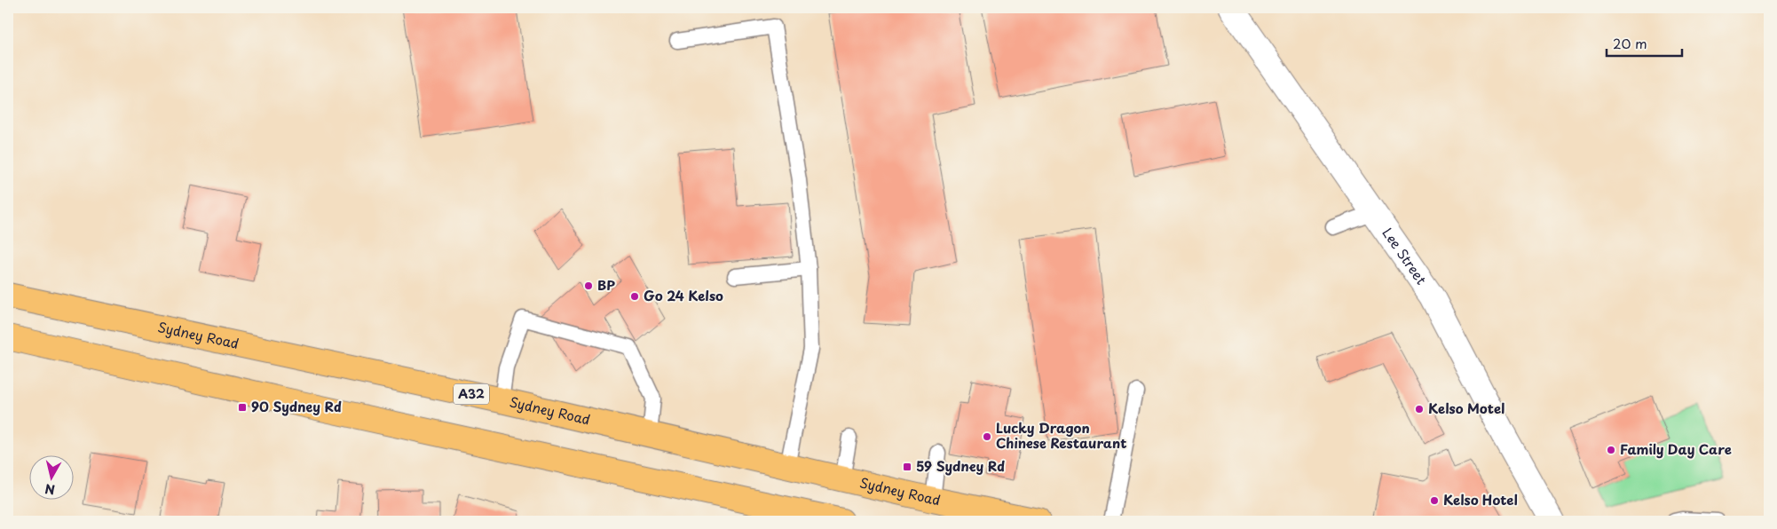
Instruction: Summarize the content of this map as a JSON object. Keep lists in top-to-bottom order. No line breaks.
{"streets":{"highway":["Sydney Road","A32"],"street":["Lee Street"]},"places":{"other":["BP","Go 24 Kelso","Kelso Motel","Lucky Dragon Chinese Restaurant","Family Day Care","Kelso Hotel"],"transit":["90 Sydney Rd","59 Sydney Rd"]},"scale_bar":"20 m","north":"bottom"}
